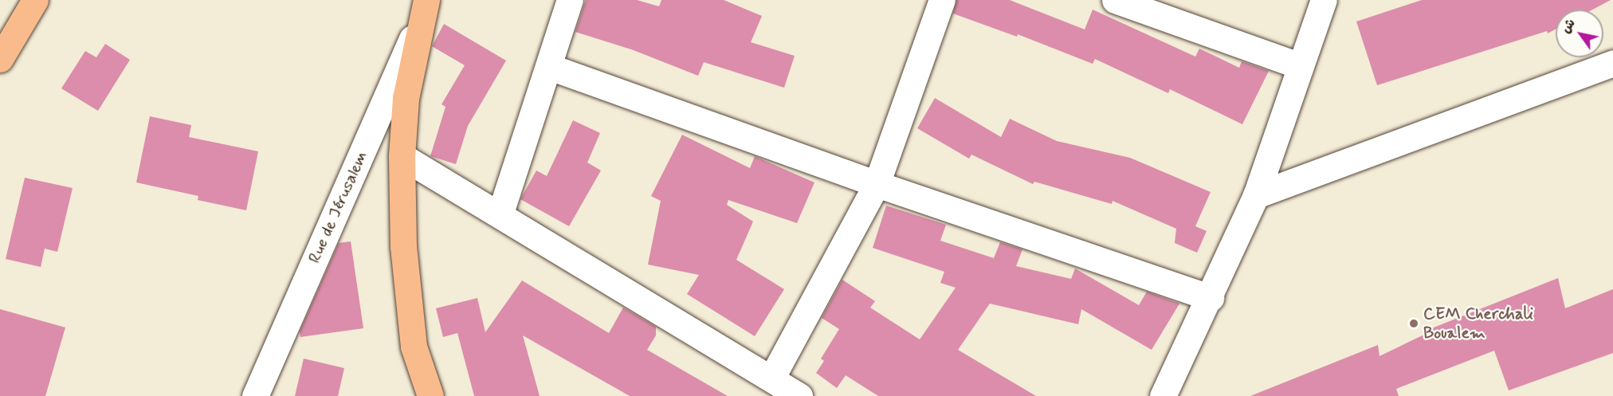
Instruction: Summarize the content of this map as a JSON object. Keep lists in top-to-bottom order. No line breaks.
{"streets":{"street":["Rue de Jérusalem"]},"places":["CEM Cherchali Boualem"],"north":"top left"}
